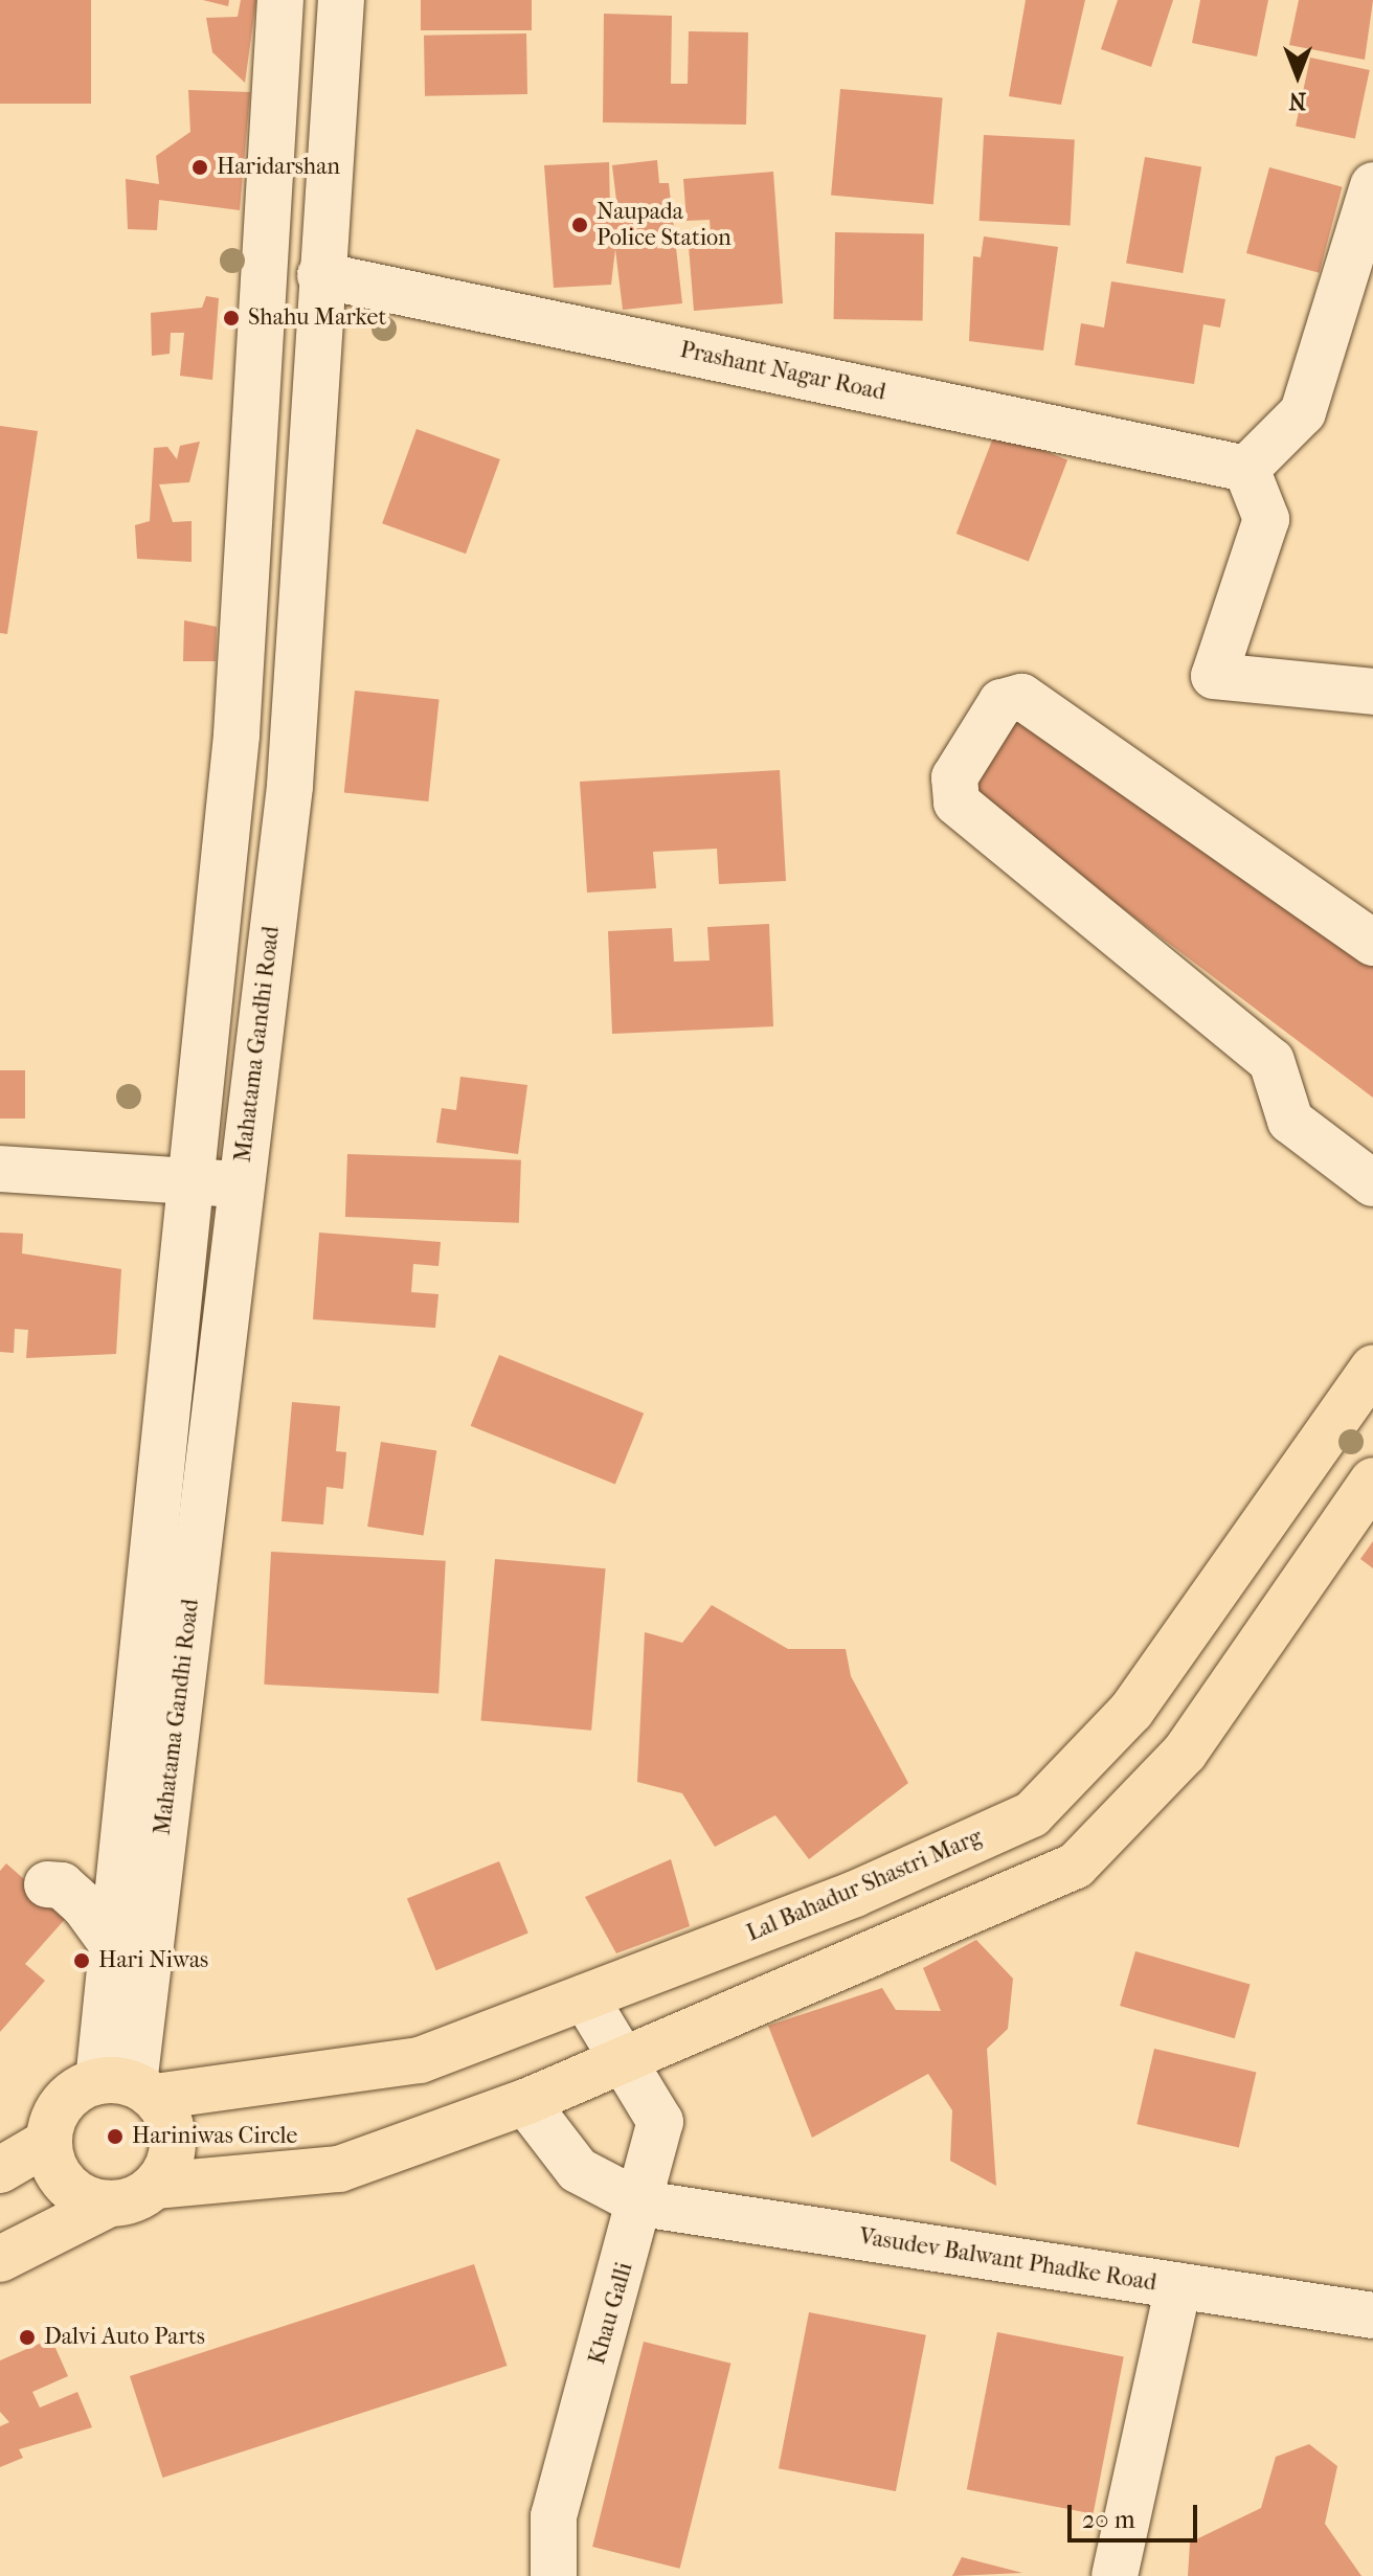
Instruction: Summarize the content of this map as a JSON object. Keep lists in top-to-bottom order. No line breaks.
{"streets":{"main road":["Lal Bahadur Shastri Marg"],"street":["Prashant Nagar Road","Mahatama Gandhi Road","Vasudev Balwant Phadke Road","Khau Galli"]},"crossings":[["Prashant Nagar Road","Mahatama Gandhi Road"],["Mahatama Gandhi Road","Lal Bahadur Shastri Marg"],["Lal Bahadur Shastri Marg","Khau Galli"],["Vasudev Balwant Phadke Road","Khau Galli"]],"places":["Haridarshan","Naupada Police Station","Shahu Market","Hari Niwas","Hariniwas Circle","Dalvi Auto Parts"],"scale_bar":"20 m","north":"bottom"}
